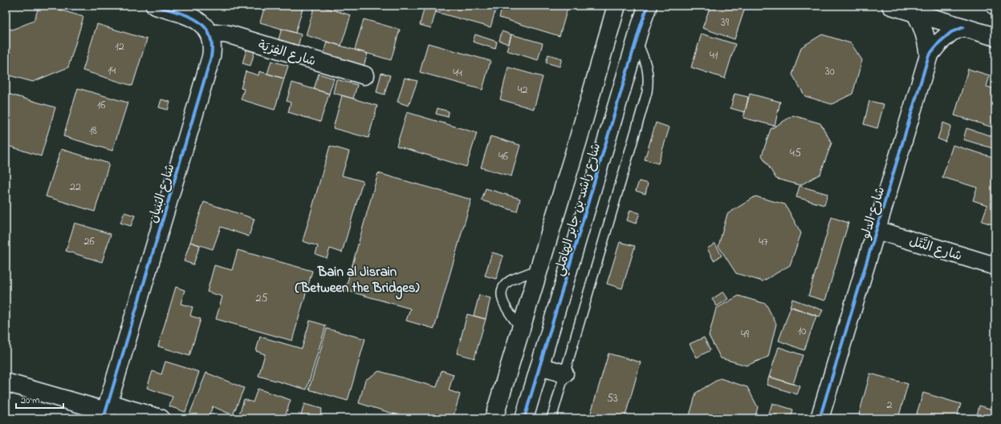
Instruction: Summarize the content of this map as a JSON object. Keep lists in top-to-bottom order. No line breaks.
{"streets":{"street":["شارع الفِرْيَة","شارع البُنيان","شارع راشد بن جابر الهاملي","شارع الدلو","شارع النَّتَل"]},"crossings":[["شارع الفِرْيَة","شارع البُنيان"],["شارع الدلو","شارع النَّتَل"]],"districts":["Bain al Jisrain (Between the Bridges)"],"house_numbers":["39","12","41","14","30","44","42","16","18","45","46","22","26","47","25","10","49","53","2"],"scale_bar":"20 m"}
